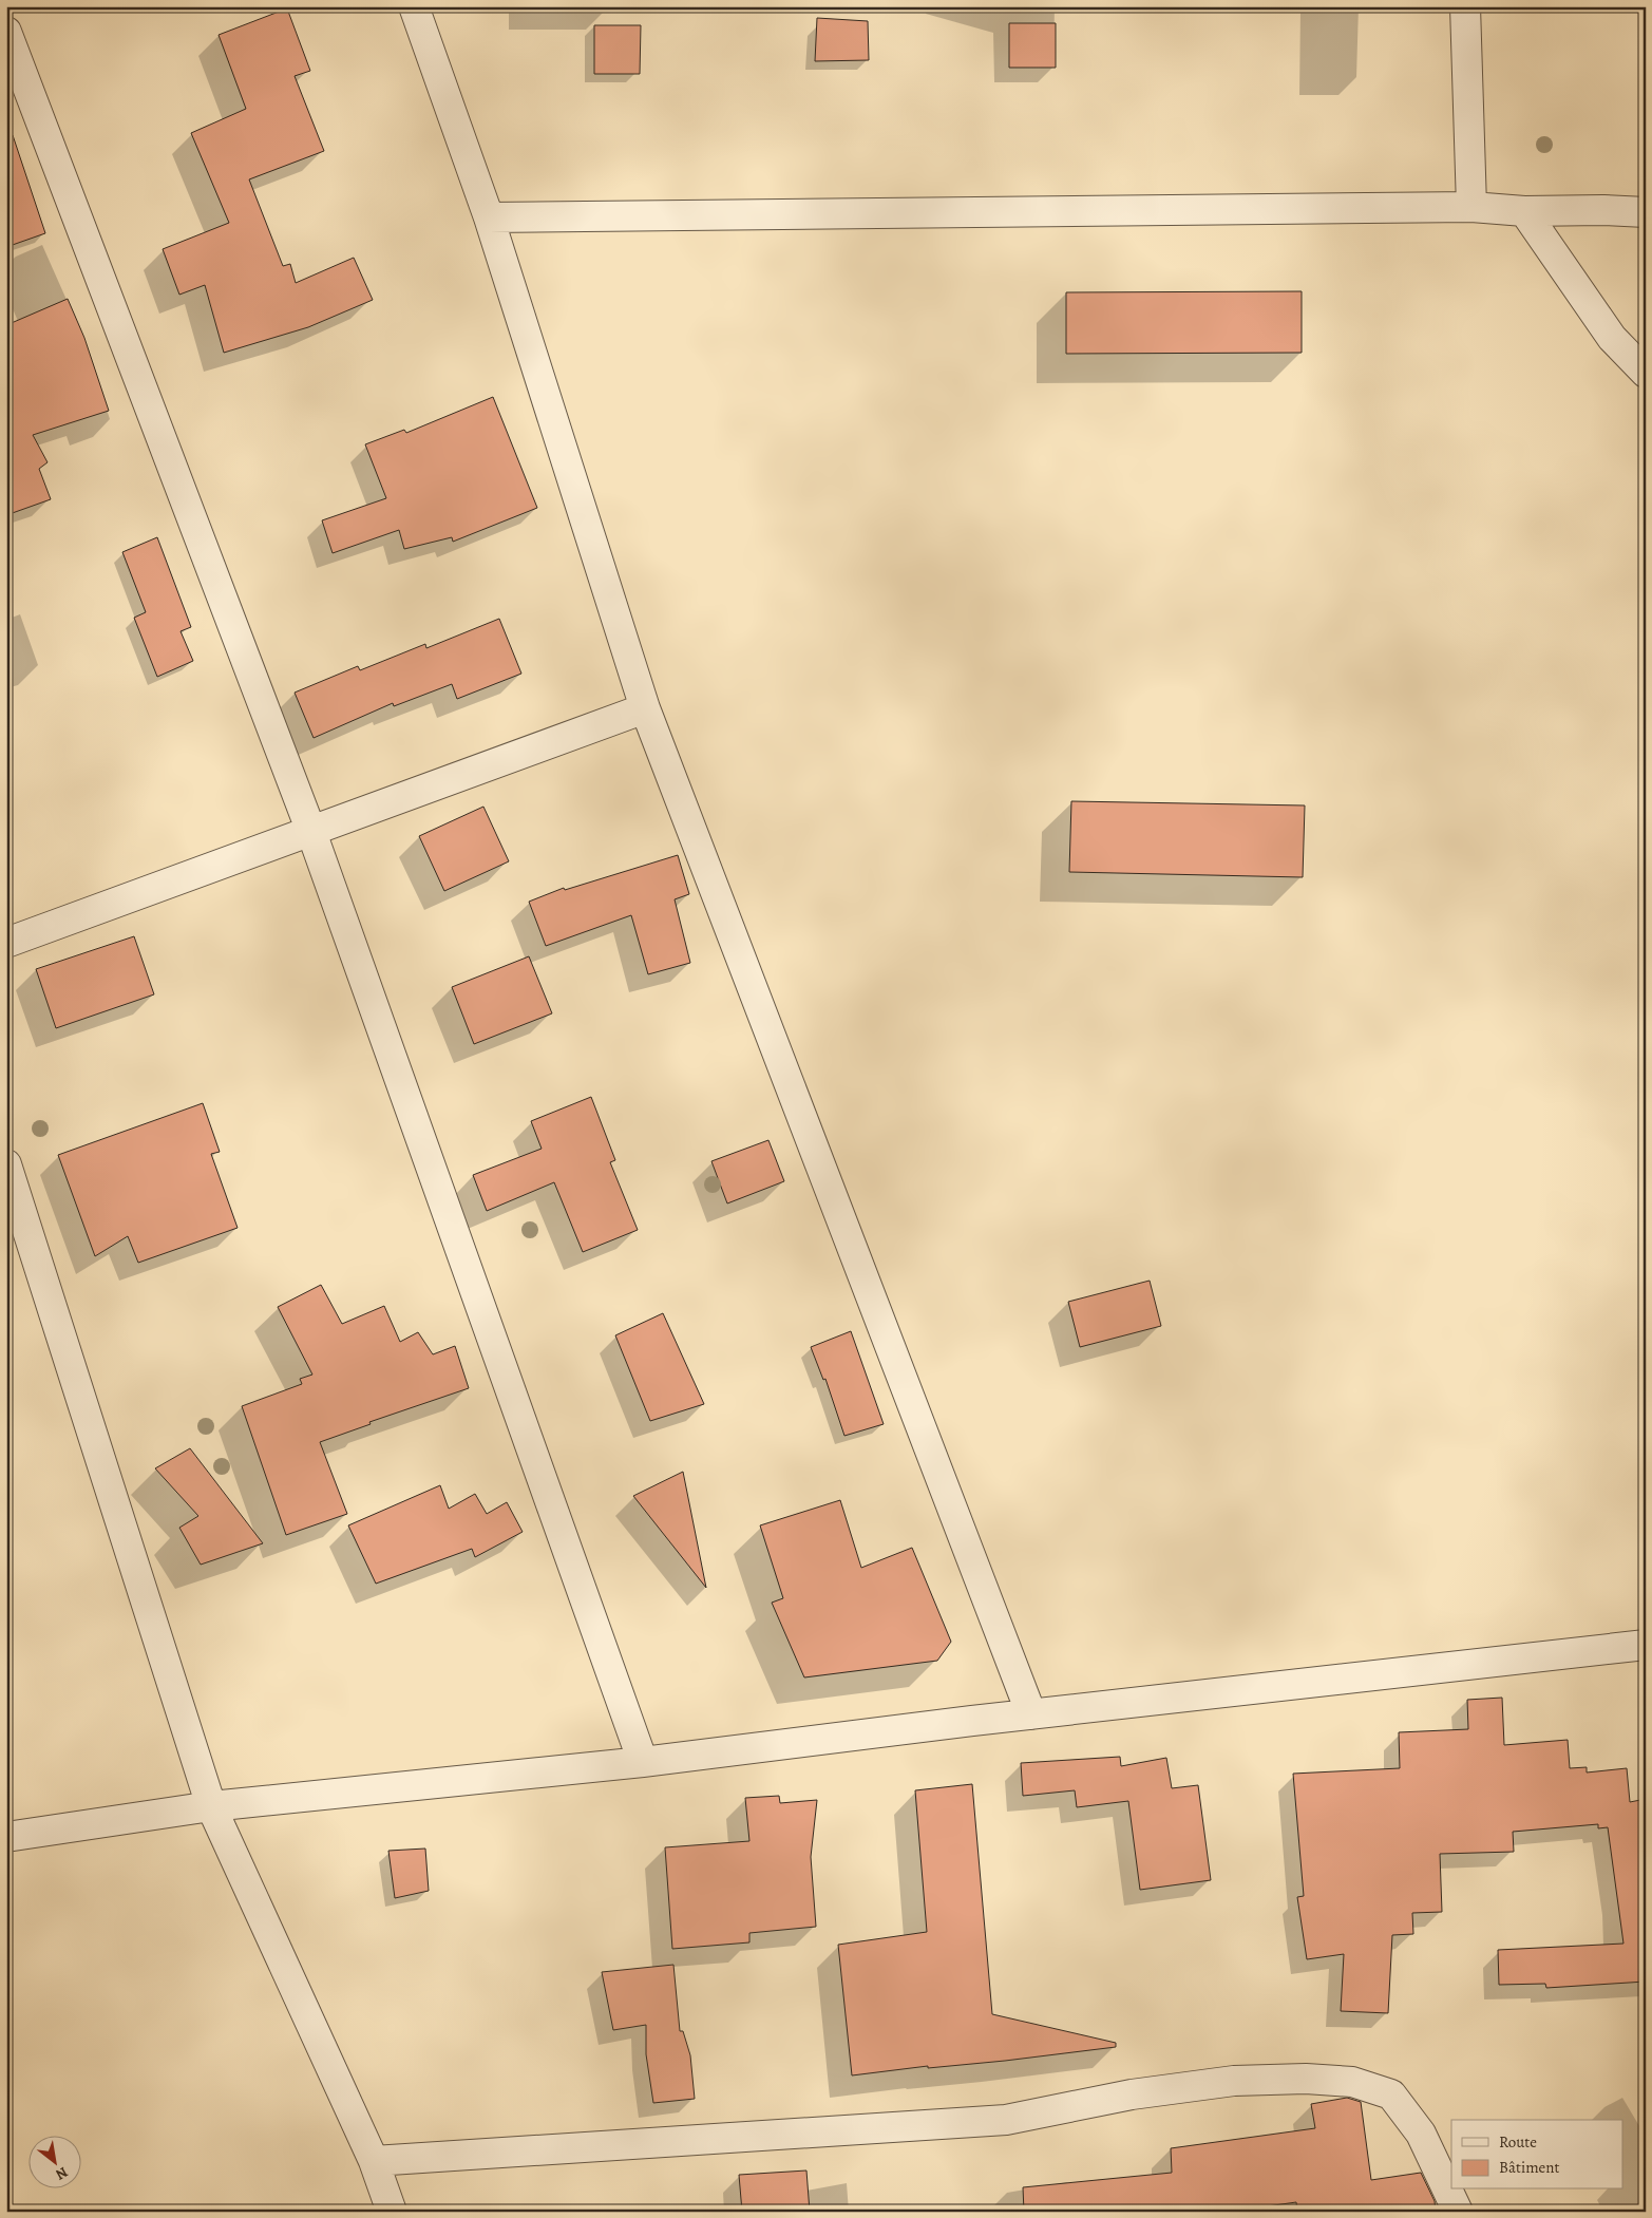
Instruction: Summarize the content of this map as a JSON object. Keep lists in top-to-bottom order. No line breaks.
{"legend":["Route","Bâtiment"],"north":"bottom right"}
